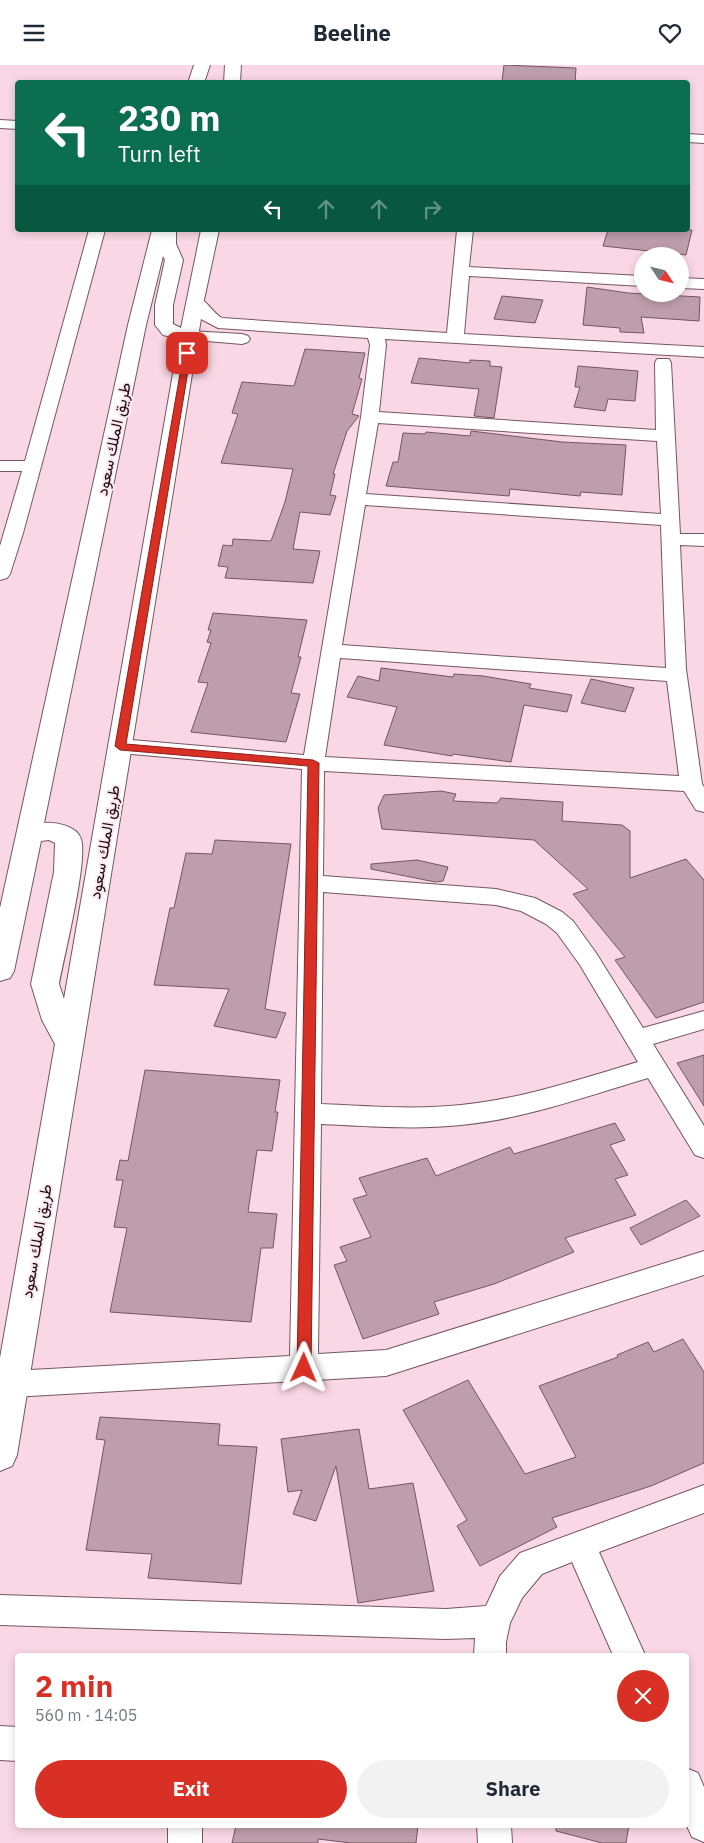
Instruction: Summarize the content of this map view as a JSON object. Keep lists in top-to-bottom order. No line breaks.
{"streets":{"main road":["طريق الملك سعود"]},"north":"bottom right","page":{"header":"Beeline","turn":["230 m","Turn left"],"heading":["2 min","560 m · 14:05"],"buttons":["Exit","Share"]}}
